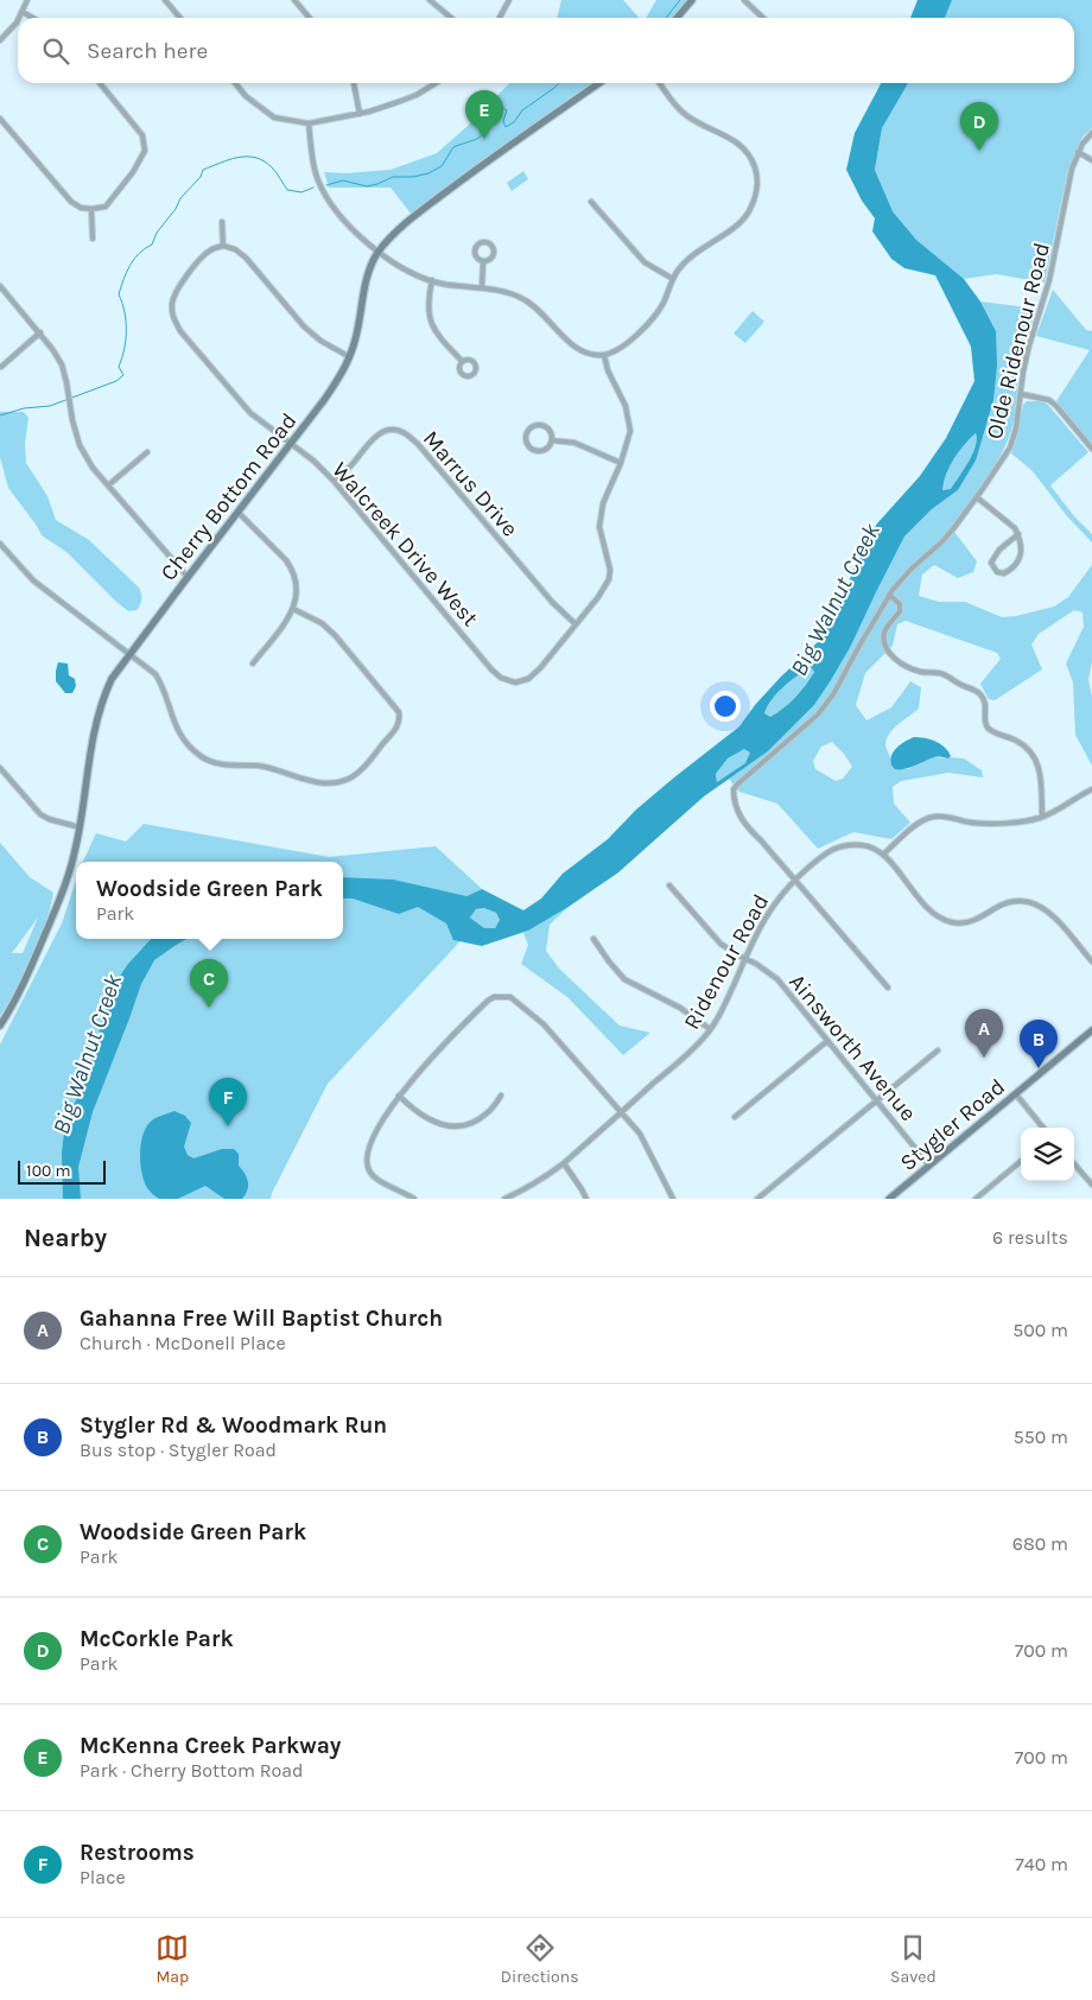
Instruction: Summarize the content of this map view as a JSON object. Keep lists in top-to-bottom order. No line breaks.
{"streets":{"main road":["Cherry Bottom Road","Stygler Road"],"street":["Olde Ridenour Road","Marrus Drive","Walcreek Drive West","Ridenour Road","Ainsworth Avenue"]},"crossings":[["Olde Ridenour Road","Ridenour Road"],["Marrus Drive","Walcreek Drive West"],["Cherry Bottom Road","Walcreek Drive West"],["Ridenour Road","Ainsworth Avenue"],["Ainsworth Avenue","Stygler Road"]],"water":["Big Walnut Creek"],"scale_bar":"100 m","page":{"search":"Search here","pins":["E","D","C","A","B","F"],"popup":["Woodside Green Park","Park"],"scale":"100 m","heading":["Nearby","6 results"],"list":[{"mark":"A","name":"Gahanna Free Will Baptist Church","note":"Church · McDonell Place","value":"500 m"},{"mark":"B","name":"Stygler Rd & Woodmark Run","note":"Bus stop · Stygler Road","value":"550 m"},{"mark":"C","name":"Woodside Green Park","note":"Park","value":"680 m"},{"mark":"D","name":"McCorkle Park","note":"Park","value":"700 m"},{"mark":"E","name":"McKenna Creek Parkway","note":"Park · Cherry Bottom Road","value":"700 m"},{"mark":"F","name":"Restrooms","note":"Place","value":"740 m"}],"nav":["Map","Directions","Saved"]}}
